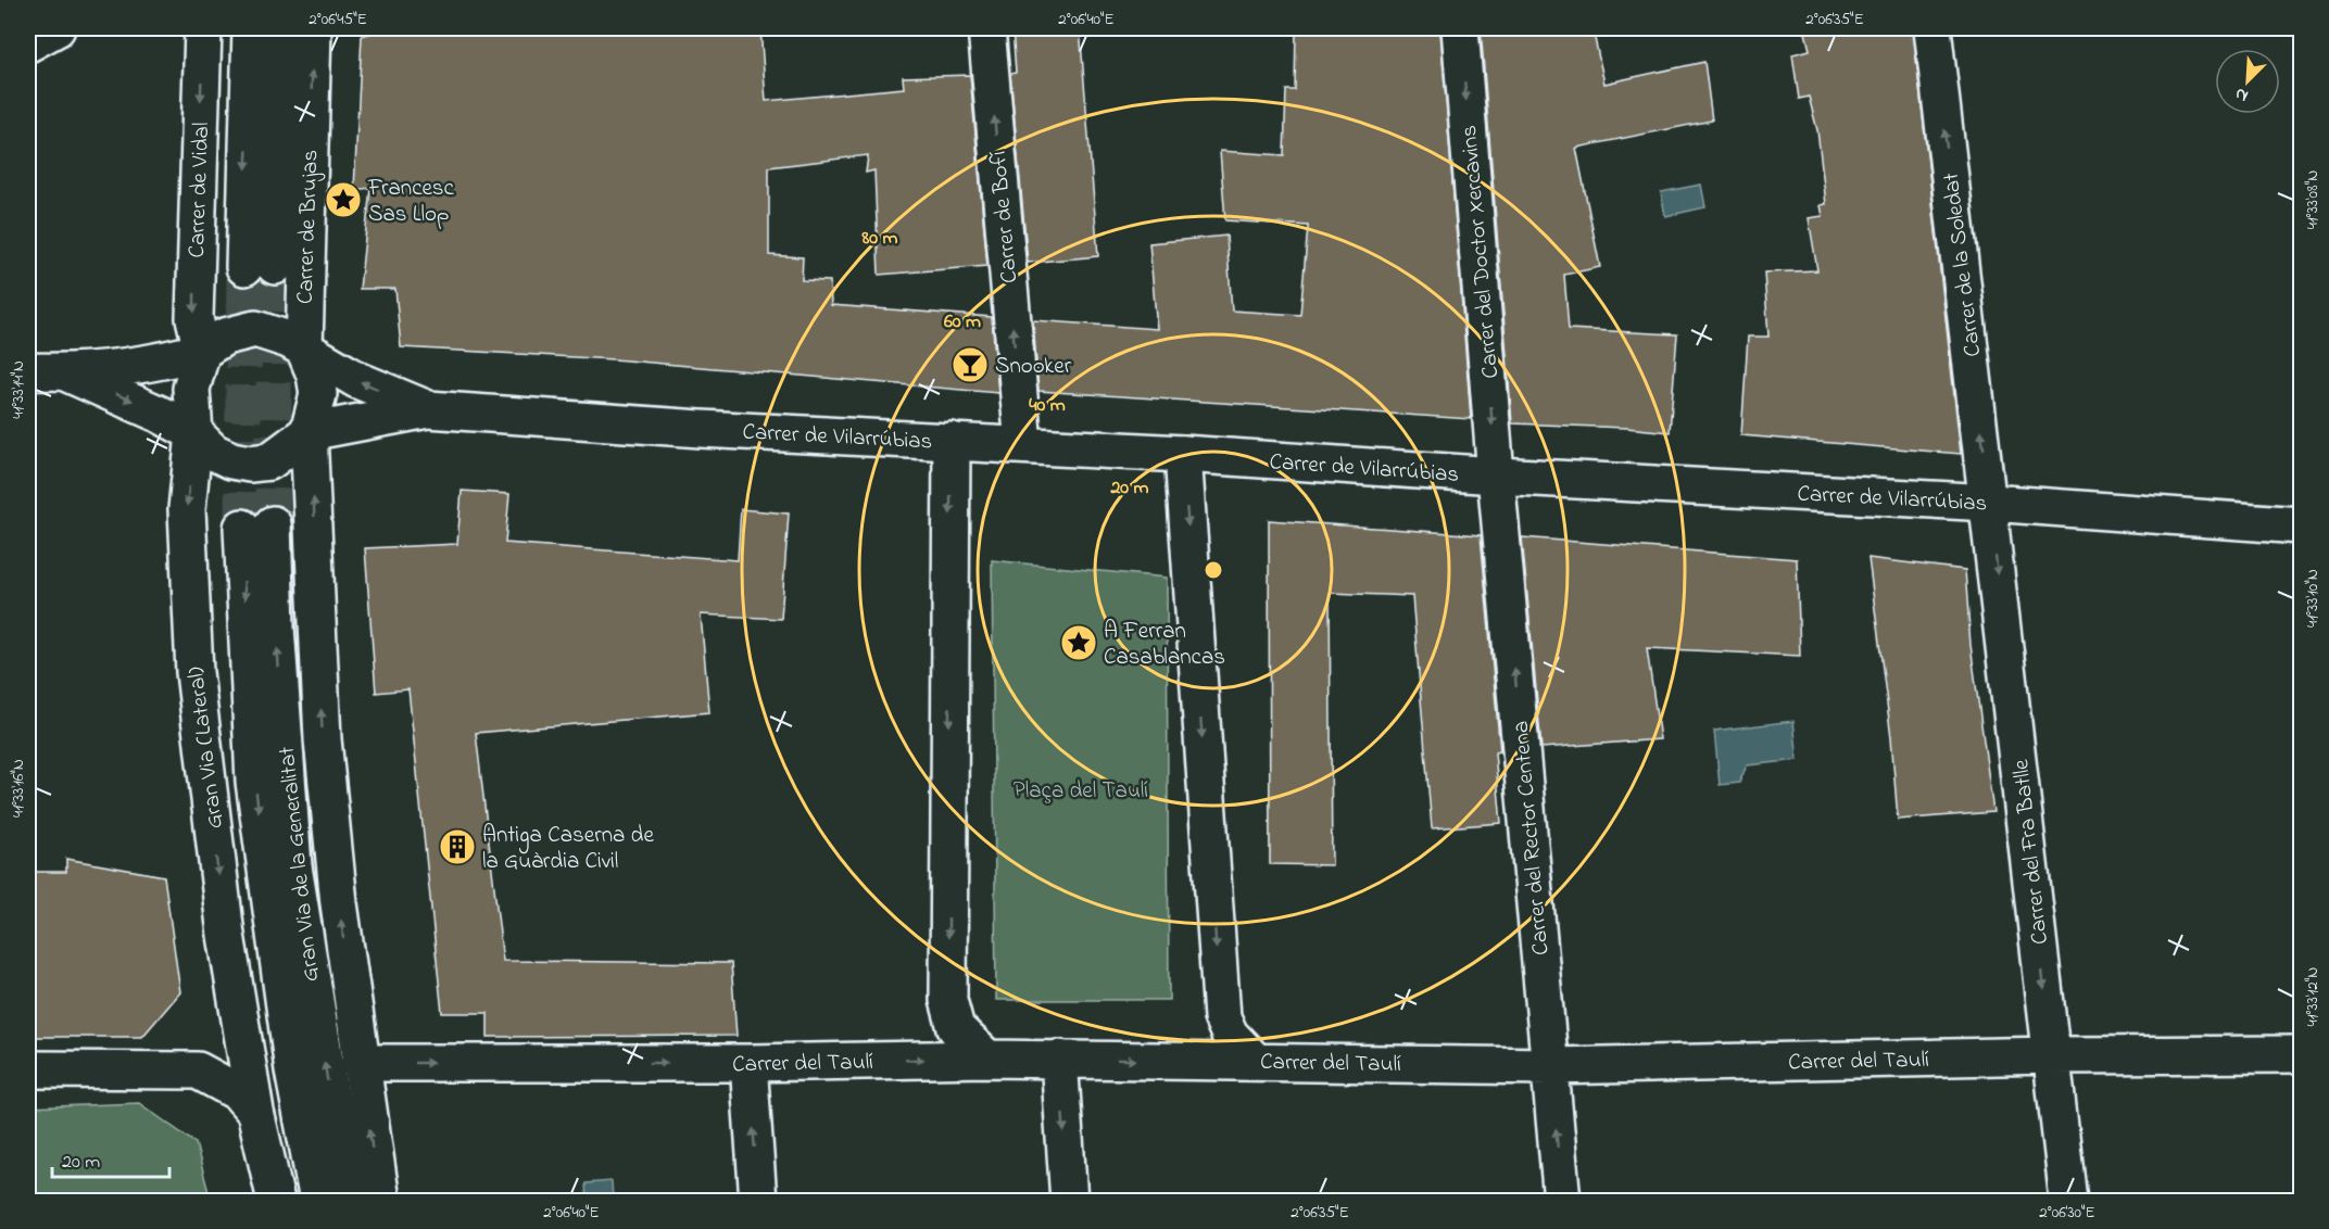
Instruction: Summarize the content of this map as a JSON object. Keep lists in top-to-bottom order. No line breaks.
{"streets":{"street":["Carrer de Vidal","Carrer de Bofí","Carrer de Brujas","Carrer del Doctor Xercavins","Carrer de la Soledat","Carrer de Vilarrúbias","Gran Via (Lateral)","Carrer del Rector Centena","Carrer del Fra Batlle","Gran Via de la Generalitat","Carrer del Taulí"]},"crossings":[["Carrer de Vidal","Carrer de Brujas"],["Carrer de Vidal","Carrer de Vilarrúbias"],["Carrer de Vidal","Gran Via (Lateral)"],["Carrer de Bofí","Carrer de Vilarrúbias"],["Carrer de Brujas","Carrer de Vilarrúbias"],["Carrer de Brujas","Gran Via (Lateral)"],["Carrer del Doctor Xercavins","Carrer de Vilarrúbias"],["Carrer del Doctor Xercavins","Carrer del Rector Centena"],["Carrer de la Soledat","Carrer de Vilarrúbias"],["Carrer de la Soledat","Carrer del Fra Batlle"],["Carrer de Vilarrúbias","Gran Via (Lateral)"],["Carrer de Vilarrúbias","Carrer del Rector Centena"],["Carrer de Vilarrúbias","Carrer del Fra Batlle"],["Carrer del Rector Centena","Carrer del Taulí"],["Carrer del Fra Batlle","Carrer del Taulí"]],"one_way":["Carrer de Vidal","Carrer de Bofí","Carrer de Brujas","Carrer del Doctor Xercavins","Carrer de la Soledat","Carrer del Fra Batlle","Carrer del Taulí"],"parks":["Plaça del Taulí"],"places":{"place":["Francesc Sas Llop","A Ferran Casablancas"],"bar":["Snooker"],"building":["Antiga Caserna de la Guàrdia Civil"]},"scale_bar":"20 m","north":"bottom left","coordinates":["2°06'45\"E","2°06'40\"E","2°06'35\"E","41°33'08\"N","41°33'14\"N","41°33'10\"N","41°33'16\"N","41°33'12\"N","2°06'30\"E"],"rings":["80 m","60 m","40 m","20 m"]}
